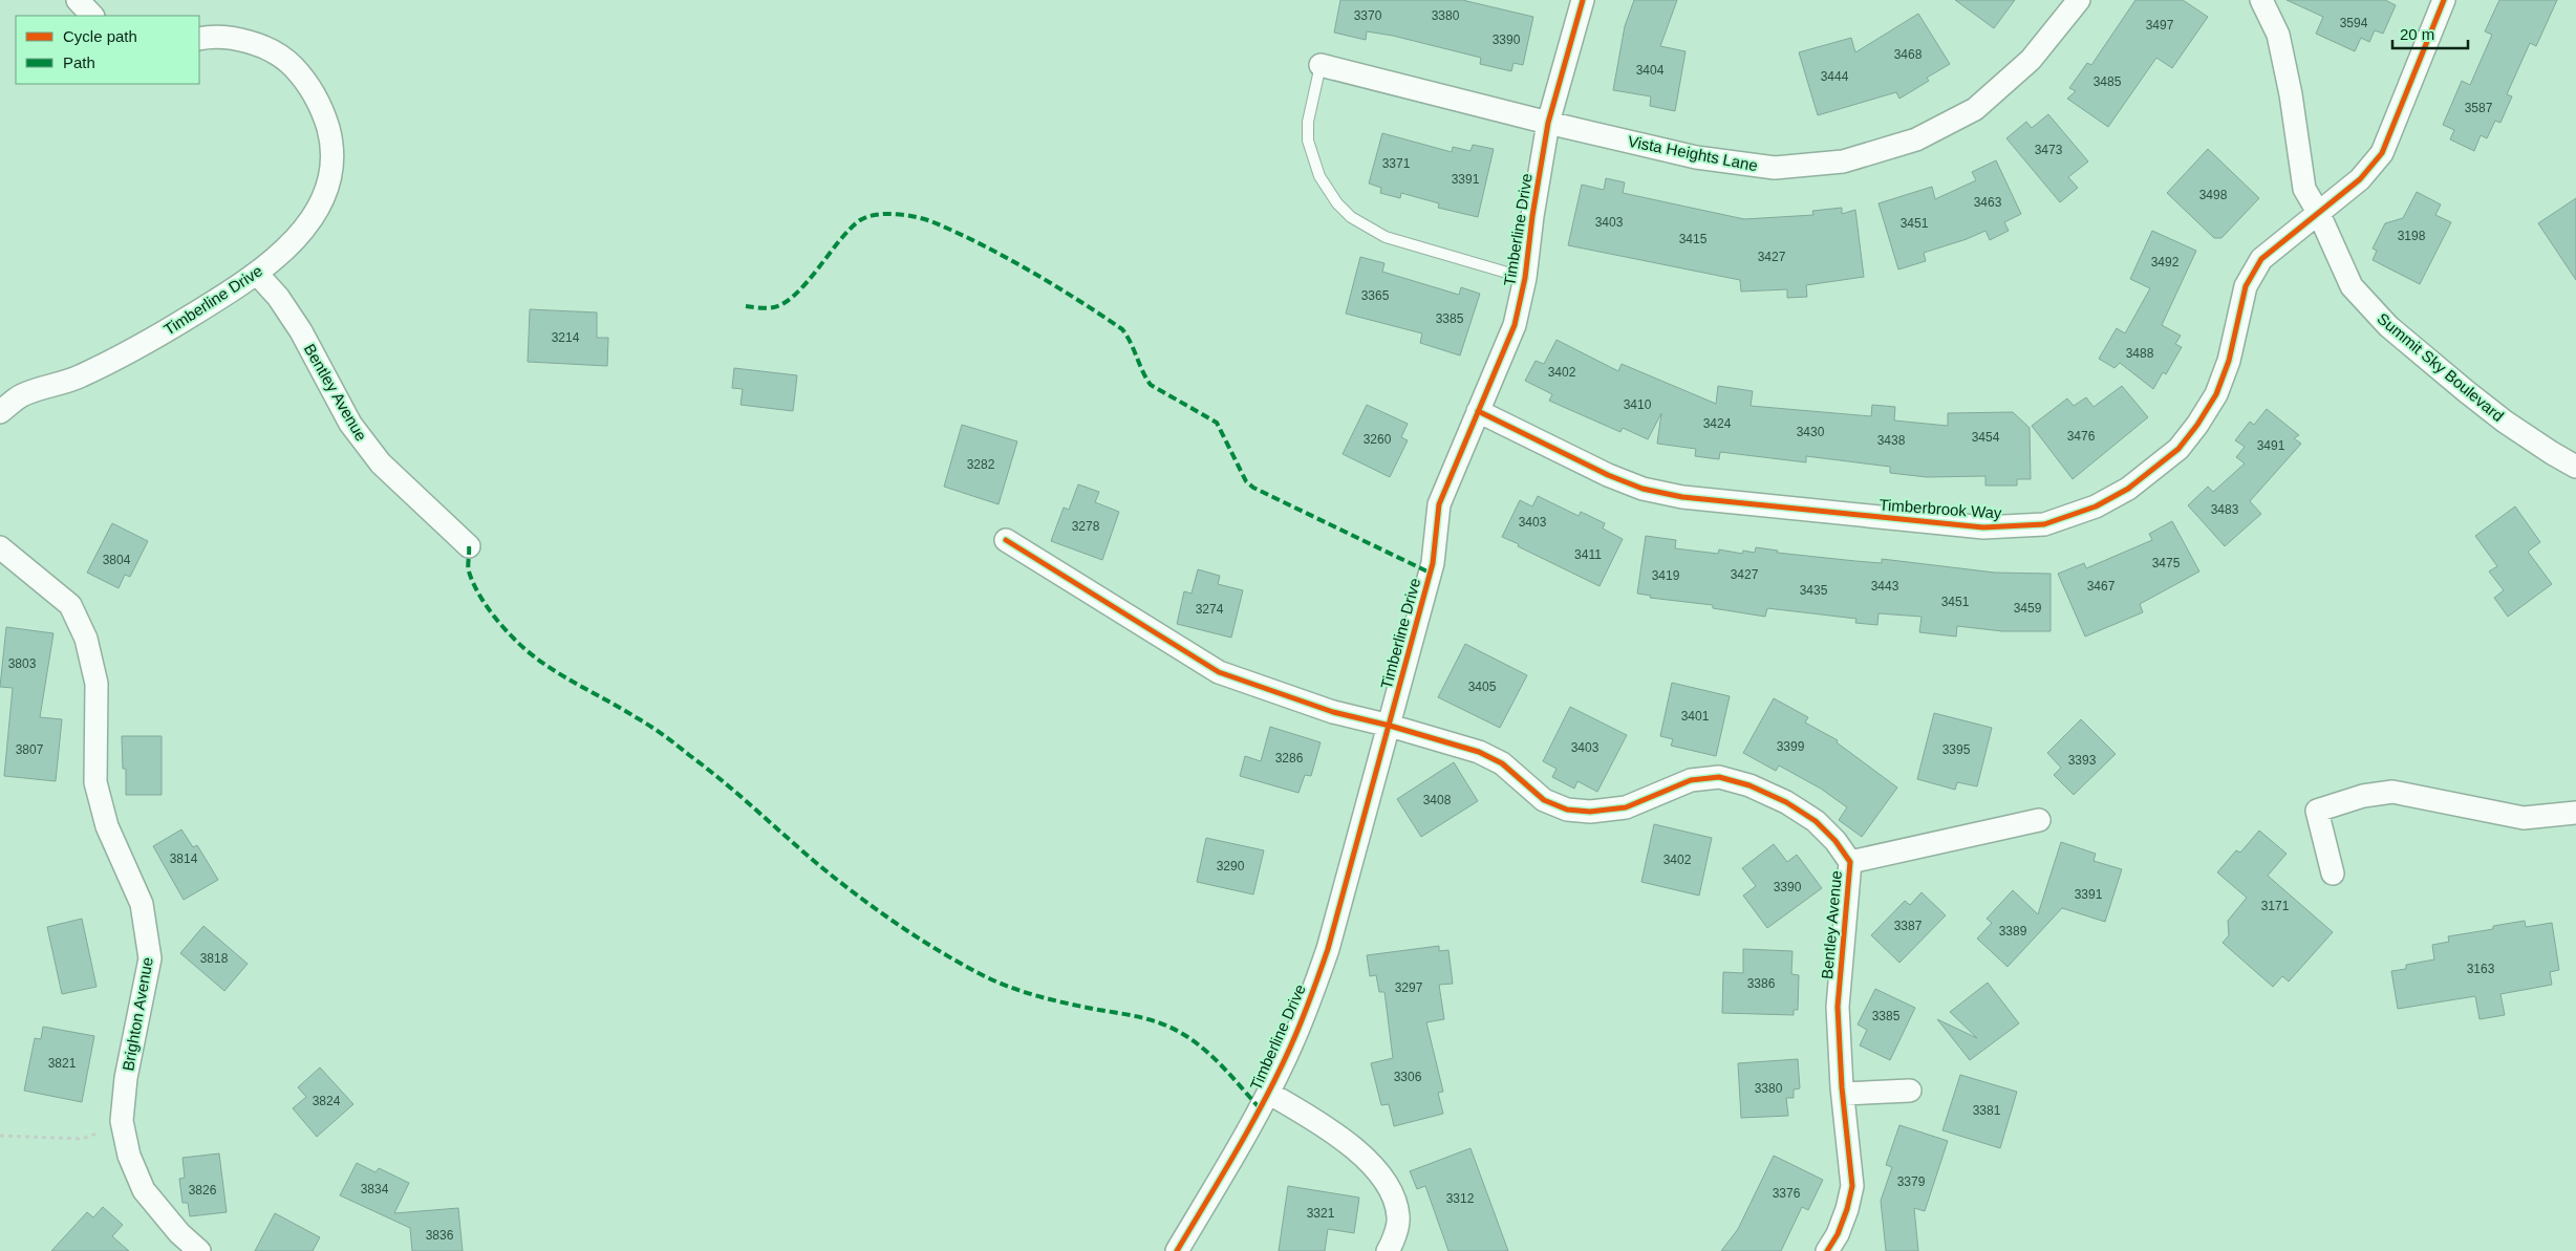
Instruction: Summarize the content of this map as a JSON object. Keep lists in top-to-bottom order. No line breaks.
{"streets":{"street":["Vista Heights Lane","Timberline Drive","Summit Sky Boulevard","Bentley Avenue","Timberbrook Way","Brighton Avenue"]},"crossings":[["Vista Heights Lane","Timberline Drive"],["Timberline Drive","Bentley Avenue"],["Timberline Drive","Timberbrook Way"],["Summit Sky Boulevard","Timberbrook Way"]],"house_numbers":["3370","3380","3594","3497","3390","3468","3404","3444","3485","3587","3473","3371","3391","3498","3463","3403","3451","3198","3415","3427","3492","3365","3385","3214","3488","3402","3410","3424","3430","3476","3454","3260","3438","3491","3282","3483","3403","3278","3411","3804","3475","3427","3419","3443","3467","3435","3451","3459","3274","3803","3405","3401","3399","3403","3807","3395","3286","3393","3408","3814","3402","3290","3390","3391","3171","3387","3389","3818","3163","3386","3297","3385","3821","3306","3380","3824","3381","3379","3834","3826","3376","3312","3321","3836"],"legend":["Cycle path","Path"],"scale_bar":"20 m"}
